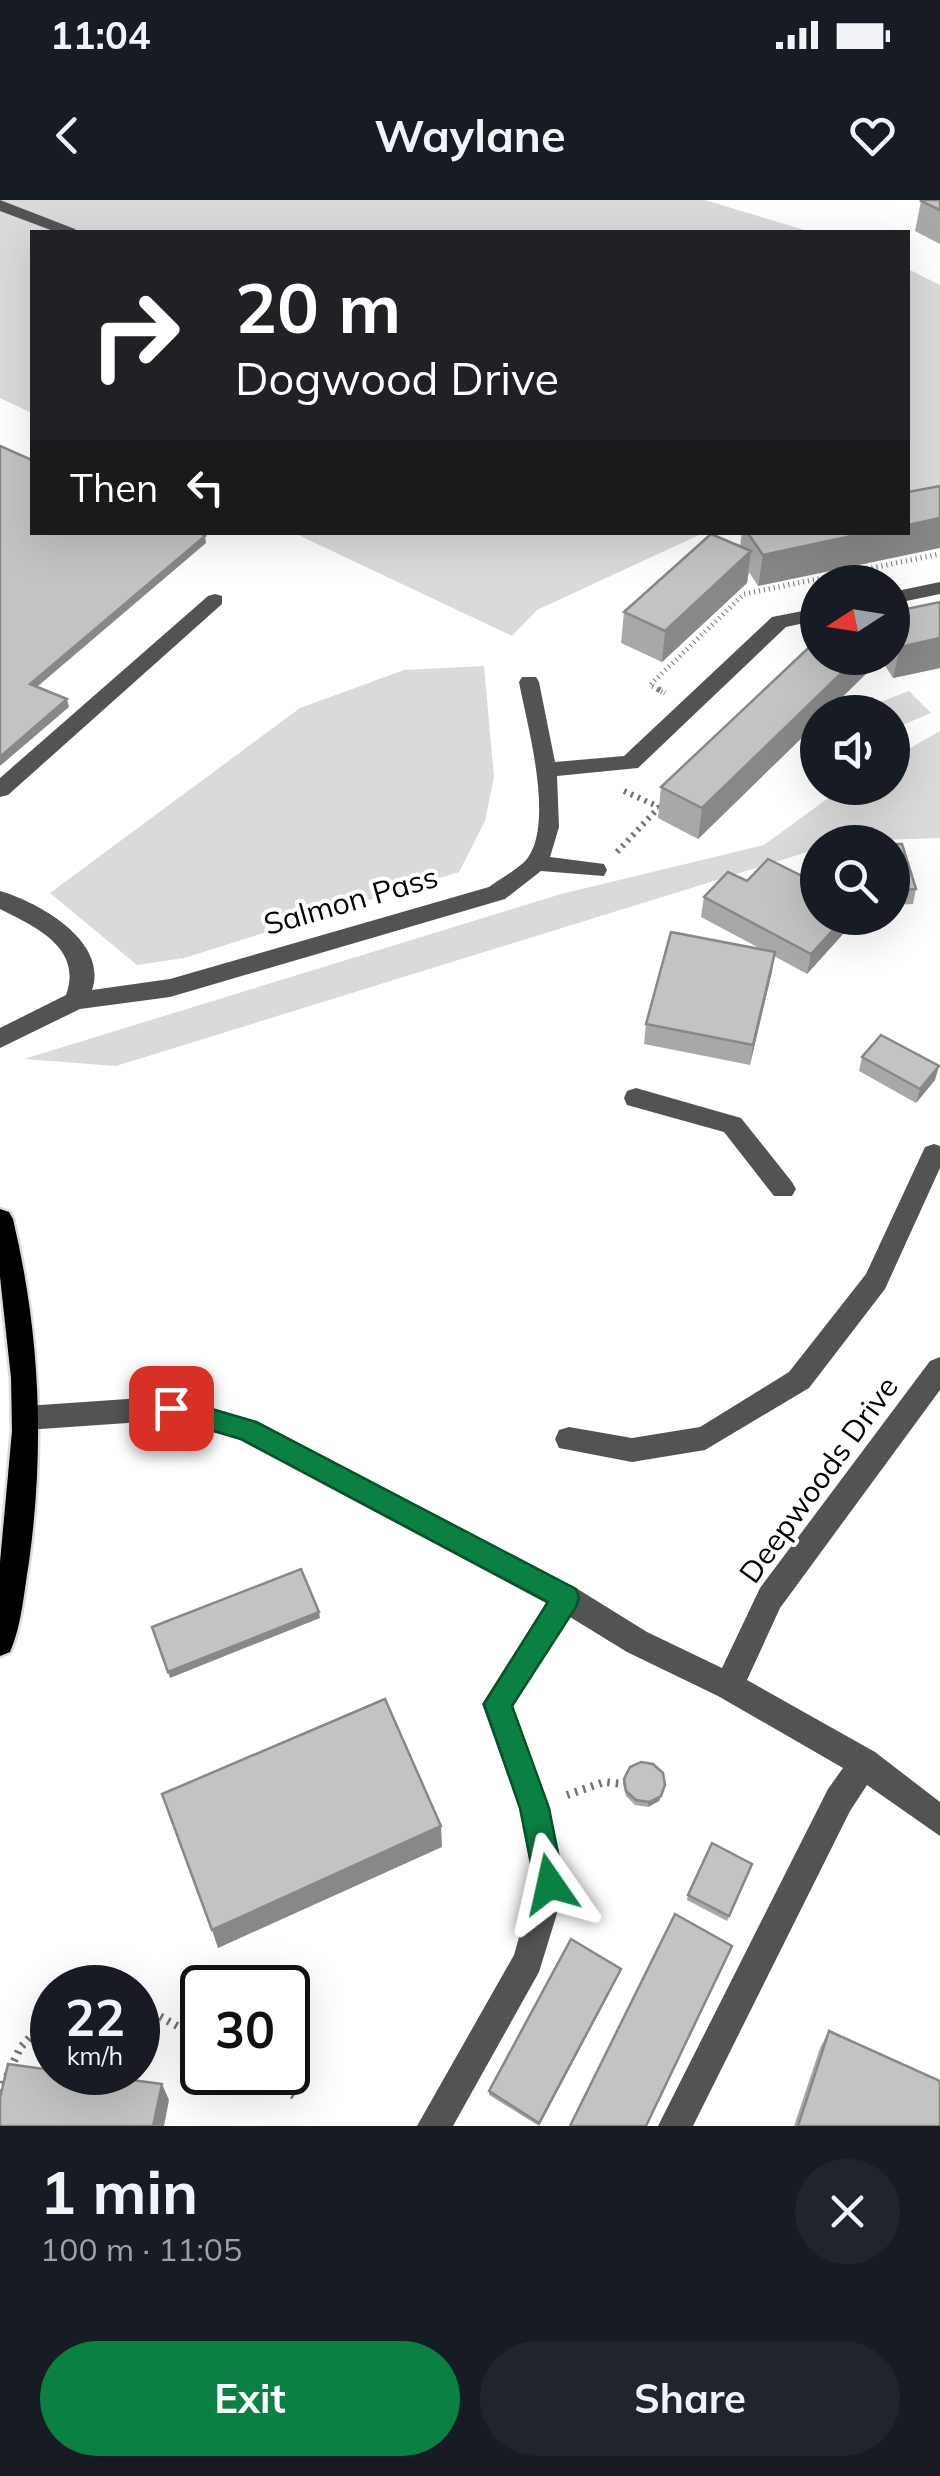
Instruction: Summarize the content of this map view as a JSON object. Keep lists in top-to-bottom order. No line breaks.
{"streets":{"street":["Salmon Pass","Deepwoods Drive"]},"north":"left","page":{"status":"11:04","header":"Waylane","turn":["20 m","Dogwood Drive"],"then":"Then","speed":"22 km/h","limit":"30","heading":["1 min","100 m · 11:05"],"buttons":["Exit","Share"]}}
